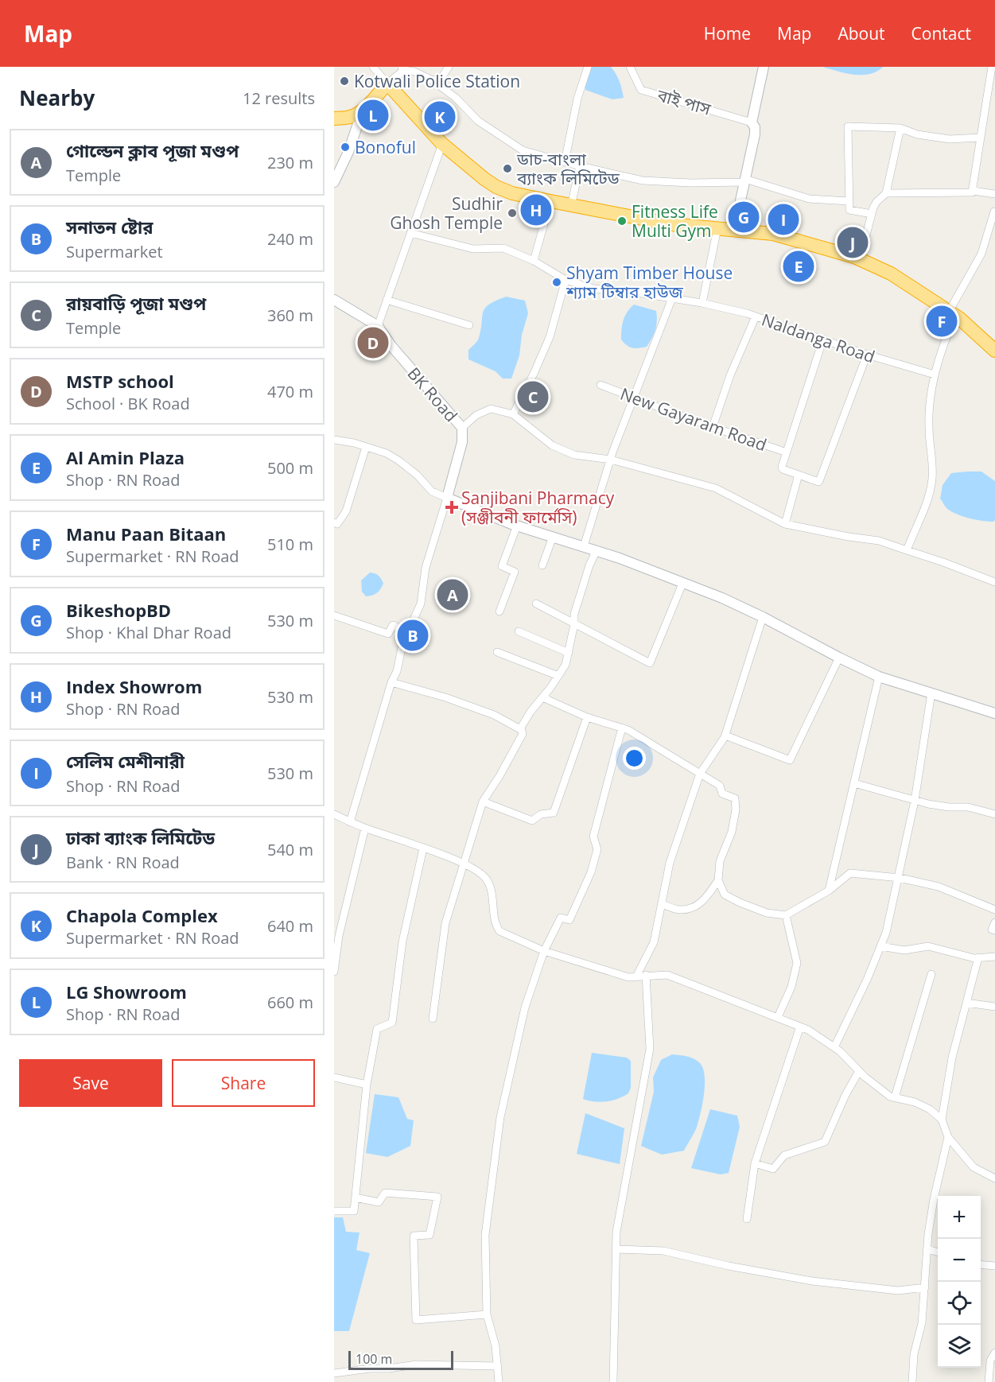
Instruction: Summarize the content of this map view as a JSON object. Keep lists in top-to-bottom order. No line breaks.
{"streets":{"street":["বাই পাস","Naldanga Road","BK Road","New Gayaram Road"]},"places":{"other":["Kotwali Police Station","Bonoful","ডাচ-বাংলা ব্যাংক লিমিটেড","Sudhir Ghosh Temple","Fitness Life Multi Gym","Shyam Timber House শ্যাম টিম্বার হাউজ"],"health":["Sanjibani Pharmacy (সঞ্জীবনী ফার্মেসি)"]},"scale_bar":"100 m","page":{"header":"Map","nav":["Home","Map","About","Contact"],"heading":["Nearby","12 results"],"pins":["L","K","H","G","I","J","E","F","D","C","A","B"],"list":[{"mark":"A","name":"গোল্ডেন ক্লাব পূজা মণ্ডপ","note":"Temple","value":"230 m"},{"mark":"B","name":"সনাতন ষ্টোর","note":"Supermarket","value":"240 m"},{"mark":"C","name":"রায়বাড়ি পূজা মণ্ডপ","note":"Temple","value":"360 m"},{"mark":"D","name":"MSTP school","note":"School · BK Road","value":"470 m"},{"mark":"E","name":"Al Amin Plaza","note":"Shop · RN Road","value":"500 m"},{"mark":"F","name":"Manu Paan Bitaan","note":"Supermarket · RN Road","value":"510 m"},{"mark":"G","name":"BikeshopBD","note":"Shop · Khal Dhar Road","value":"530 m"},{"mark":"H","name":"Index Showrom","note":"Shop · RN Road","value":"530 m"},{"mark":"I","name":"সেলিম মেশীনারী","note":"Shop · RN Road","value":"530 m"},{"mark":"J","name":"ঢাকা ব্যাংক লিমিটেড","note":"Bank · RN Road","value":"540 m"},{"mark":"K","name":"Chapola Complex","note":"Supermarket · RN Road","value":"640 m"},{"mark":"L","name":"LG Showroom","note":"Shop · RN Road","value":"660 m"}],"buttons":["Save","Share"],"map_buttons":["+","−"],"scale":"100 m"}}
